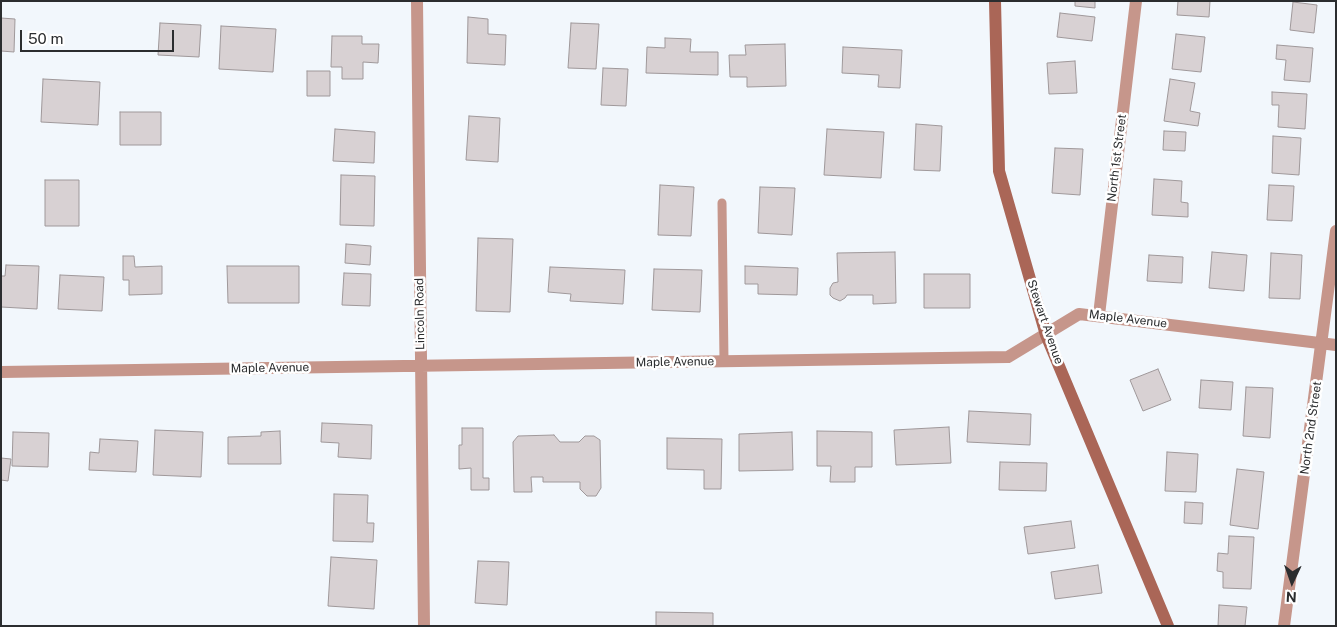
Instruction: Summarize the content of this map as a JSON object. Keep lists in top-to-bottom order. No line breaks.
{"streets":{"main road":["Stewart Avenue"],"street":["North 1st Street","Lincoln Road","Maple Avenue","North 2nd Street"]},"crossings":[["North 1st Street","Maple Avenue"],["Lincoln Road","Maple Avenue"],["Maple Avenue","Stewart Avenue"],["Maple Avenue","North 2nd Street"]],"scale_bar":"50 m","north":"bottom"}
